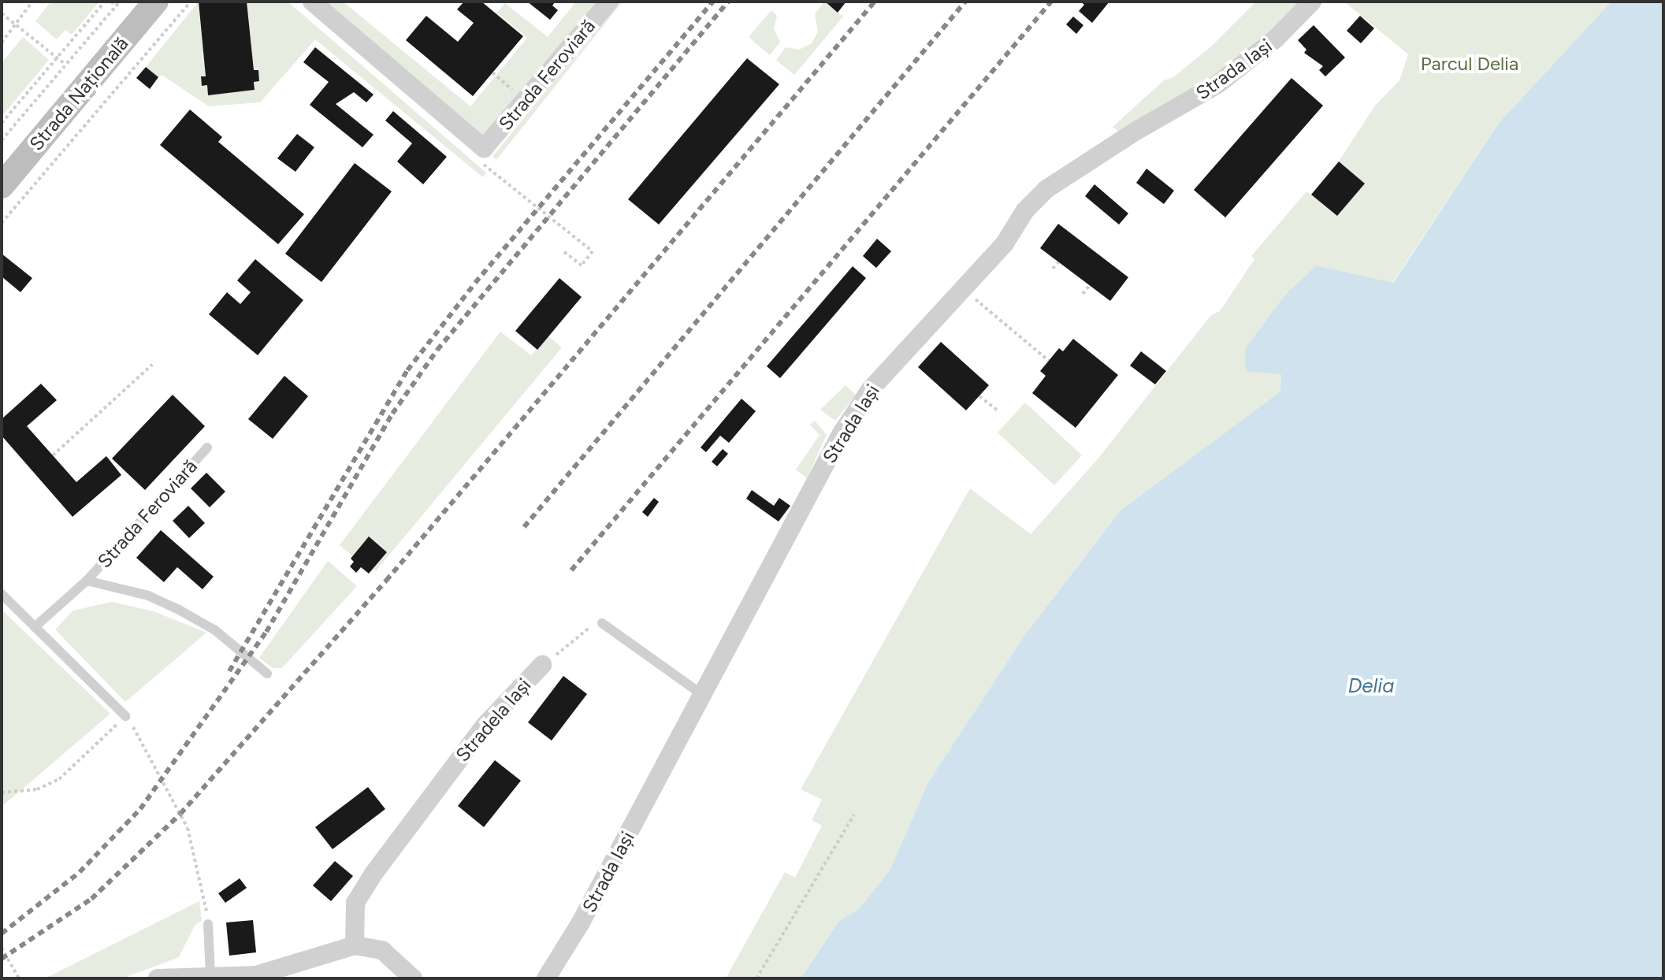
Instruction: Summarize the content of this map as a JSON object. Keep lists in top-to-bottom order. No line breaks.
{"streets":{"street":["Strada Iași","Strada Feroviară","Strada Națională","Stradela Iași"]},"water":["Delia"],"parks":["Parcul Delia"]}
